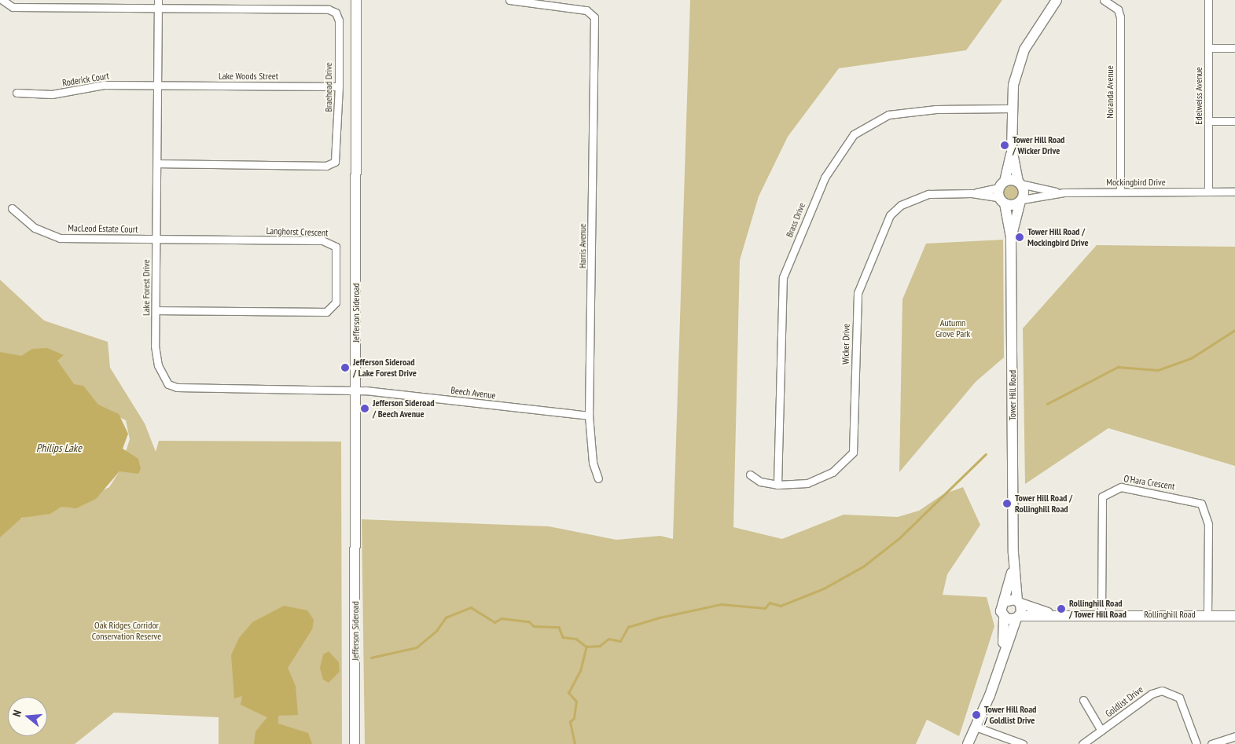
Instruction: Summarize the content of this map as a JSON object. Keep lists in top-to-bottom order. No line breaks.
{"streets":{"street":["Lake Woods Street","Roderick Court","Braehead Drive","Noranda Avenue","Edelweiss Avenue","Mockingbird Drive","Brass Drive","MacLeod Estate Court","Langhorst Crescent","Harris Avenue","Lake Forest Drive","Jefferson Sideroad","Wicker Drive","Beech Avenue","Tower Hill Road","O'Hara Crescent","Rollinghill Road","Goldlist Drive"]},"crossings":[["Lake Woods Street","Roderick Court"],["Lake Woods Street","Braehead Drive"],["Lake Woods Street","Lake Forest Drive"],["Roderick Court","Lake Forest Drive"],["Braehead Drive","Lake Forest Drive"],["Noranda Avenue","Mockingbird Drive"],["Edelweiss Avenue","Mockingbird Drive"],["Mockingbird Drive","Tower Hill Road"],["Brass Drive","Wicker Drive"],["Brass Drive","Tower Hill Road"],["MacLeod Estate Court","Langhorst Crescent"],["MacLeod Estate Court","Lake Forest Drive"],["Langhorst Crescent","Lake Forest Drive"],["Harris Avenue","Beech Avenue"],["Lake Forest Drive","Jefferson Sideroad"],["Lake Forest Drive","Beech Avenue"],["Jefferson Sideroad","Beech Avenue"],["Wicker Drive","Tower Hill Road"],["Tower Hill Road","Rollinghill Road"],["O'Hara Crescent","Rollinghill Road"]],"water":["Philips Lake"],"parks":["Autumn Grove Park","Oak Ridges Corridor Conservation Reserve"],"places":["Tower Hill Road / Wicker Drive","Tower Hill Road / Mockingbird Drive","Jefferson Sideroad / Lake Forest Drive","Jefferson Sideroad / Beech Avenue","Tower Hill Road / Rollinghill Road","Rollinghill Road / Tower Hill Road","Tower Hill Road / Goldlist Drive"],"north":"left"}
